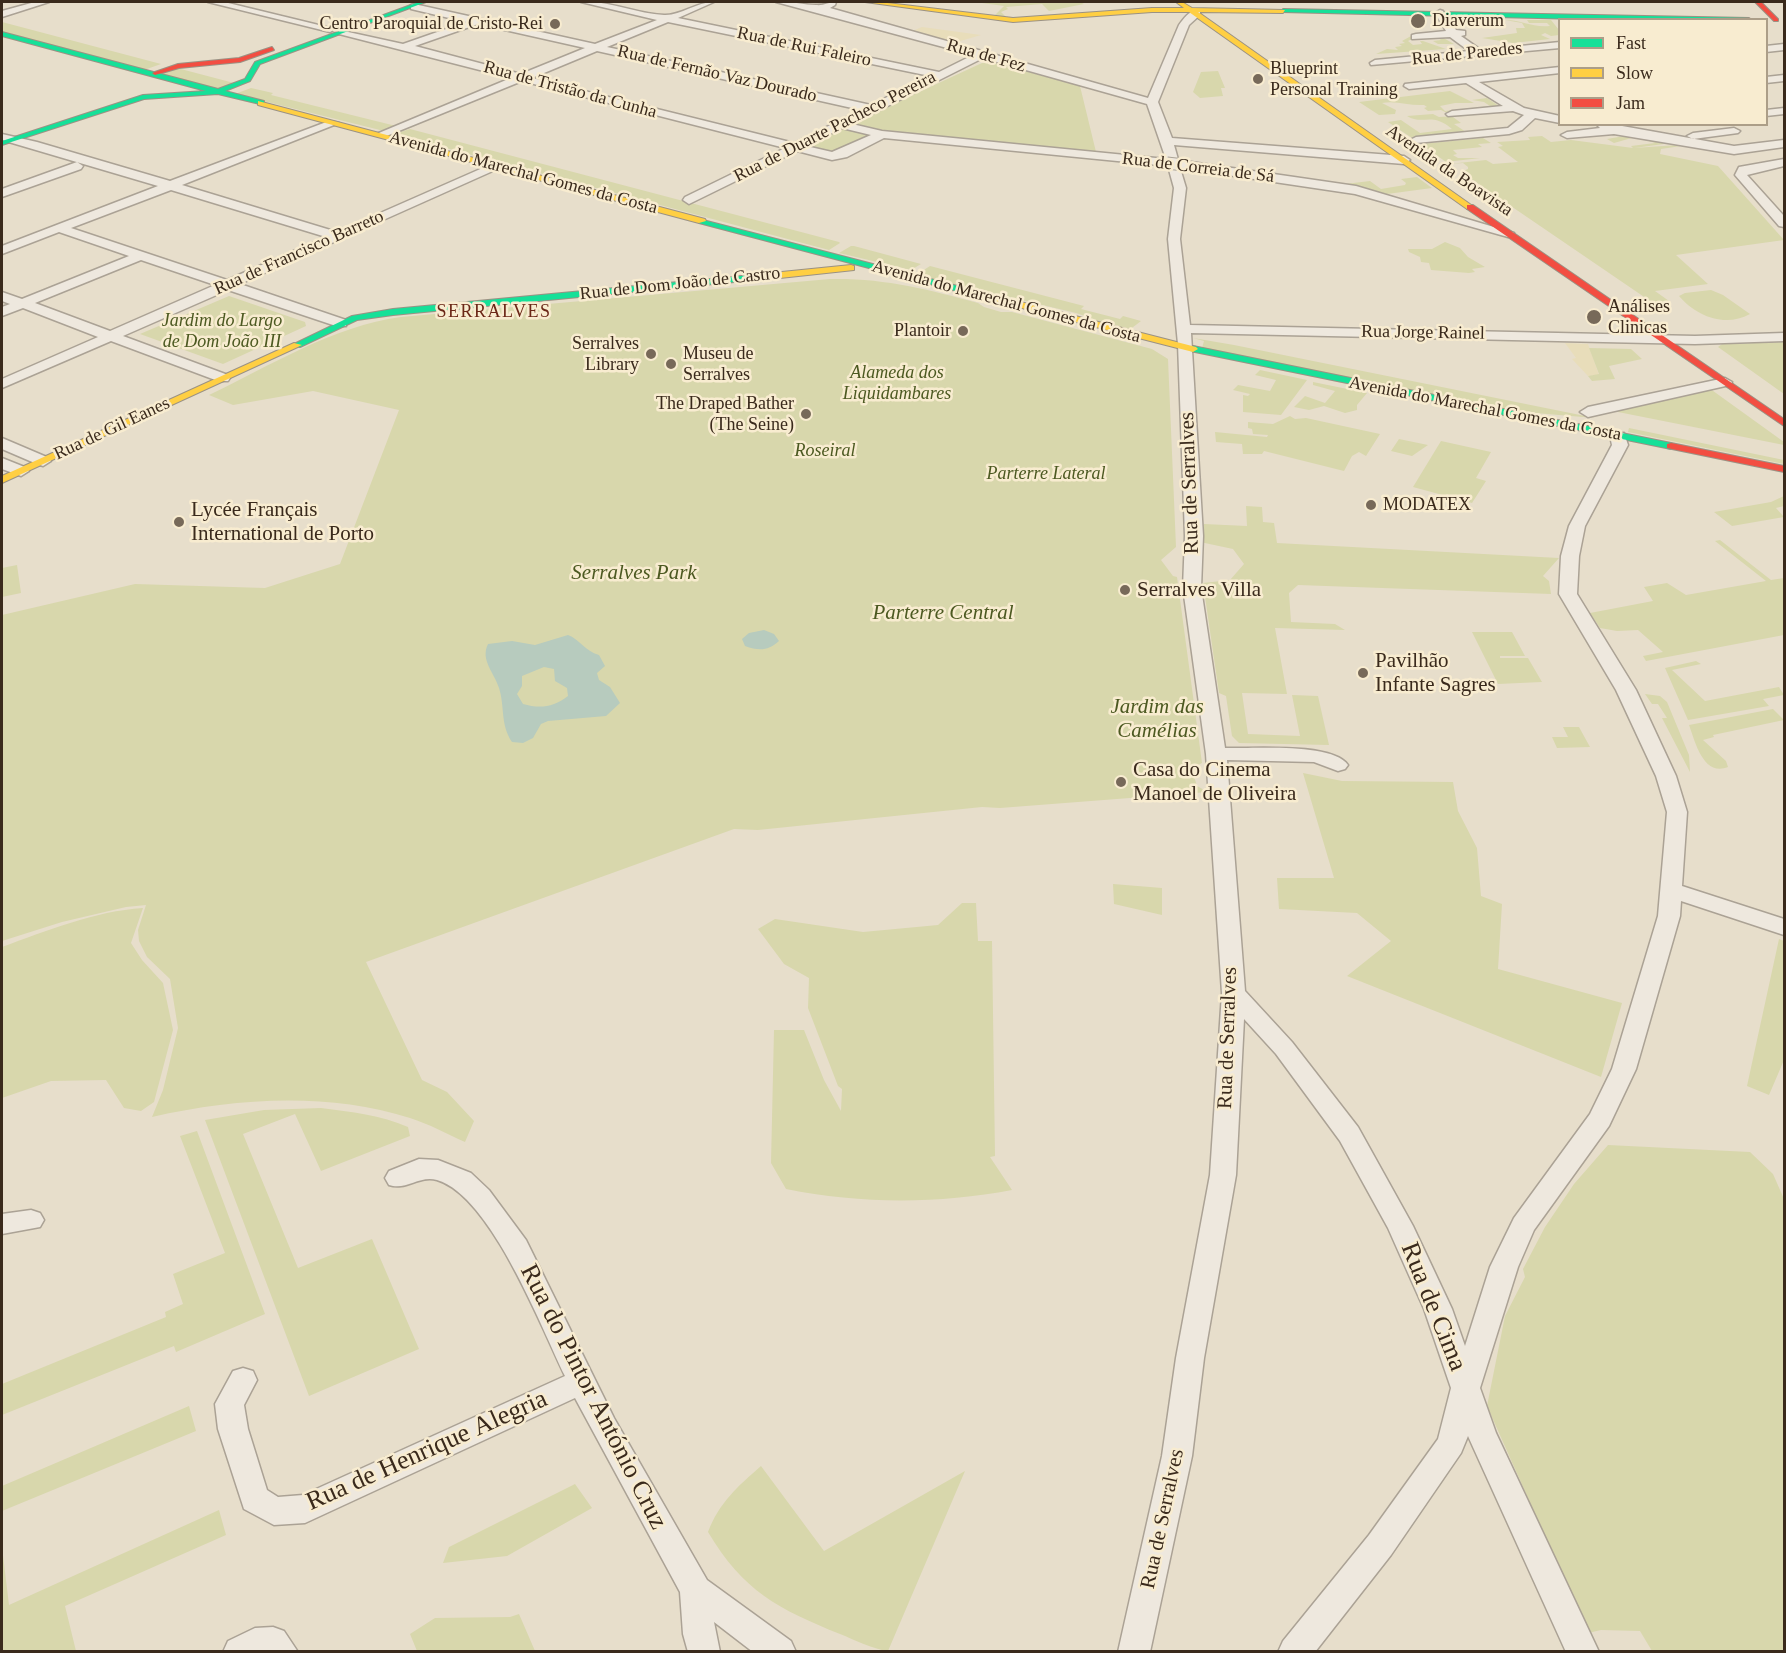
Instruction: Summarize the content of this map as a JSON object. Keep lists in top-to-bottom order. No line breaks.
{"streets":{"main road":["Avenida da Boavista","Avenida do Marechal Gomes da Costa","Rua de Dom João de Castro","Rua de Gil Eanes"],"street":["Rua de Rui Faleiro","Rua de Paredes","Rua de Fez","Rua de Fernão Vaz Dourado","Rua de Tristão da Cunha","Rua de Duarte Pacheco Pereira","Rua de Correia de Sá","Rua de Francisco Barreto","Rua Jorge Rainel","Rua de Serralves","Rua de Cima","Rua do Pintor António Cruz","Rua de Henrique Alegria"]},"crossings":[["Rua de Rui Faleiro","Rua de Duarte Pacheco Pereira"],["Rua de Fez","Rua de Duarte Pacheco Pereira"],["Rua de Fernão Vaz Dourado","Rua de Duarte Pacheco Pereira"],["Rua de Tristão da Cunha","Rua de Duarte Pacheco Pereira"],["Rua de Duarte Pacheco Pereira","Rua de Correia de Sá"],["Rua de Duarte Pacheco Pereira","Avenida do Marechal Gomes da Costa"],["Rua de Correia de Sá","Avenida da Boavista"],["Avenida da Boavista","Avenida do Marechal Gomes da Costa"],["Avenida da Boavista","Rua Jorge Rainel"],["Avenida do Marechal Gomes da Costa","Rua de Francisco Barreto"],["Avenida do Marechal Gomes da Costa","Rua de Dom João de Castro"],["Avenida do Marechal Gomes da Costa","Rua Jorge Rainel"],["Avenida do Marechal Gomes da Costa","Rua de Serralves"],["Rua de Dom João de Castro","Rua de Gil Eanes"],["Rua de Serralves","Rua de Cima"],["Rua do Pintor António Cruz","Rua de Henrique Alegria"]],"districts":["SERRALVES"],"parks":["Jardim do Largo de Dom João III","Alameda dos Liquidambares","Roseiral","Parterre Lateral","Serralves Park","Parterre Central","Jardim das Camélias"],"places":["Diaverum","Centro Paroquial de Cristo-Rei","Blueprint Personal Training","Análises Clinicas","Plantoir","Serralves Library","Museu de Serralves","The Draped Bather (The Seine)","MODATEX","Lycée Français International de Porto","Serralves Villa","Pavilhão Infante Sagres","Casa do Cinema Manoel de Oliveira"],"legend":["Fast","Slow","Jam"]}
